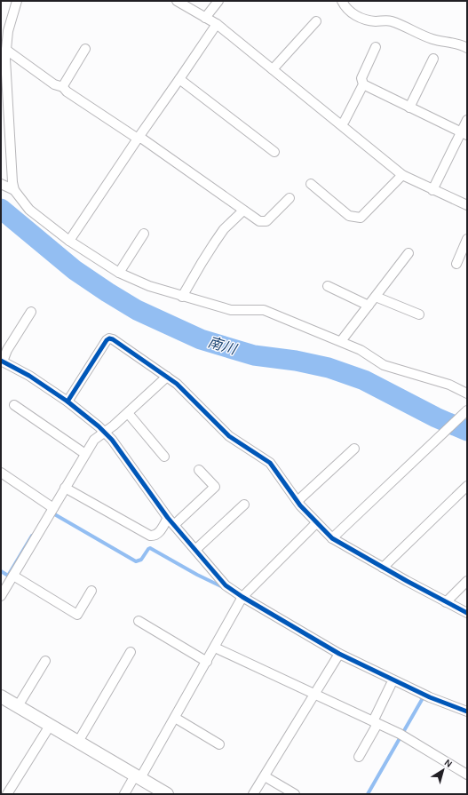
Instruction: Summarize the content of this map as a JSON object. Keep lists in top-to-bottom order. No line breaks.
{"water":["南川"],"north":"top right"}
